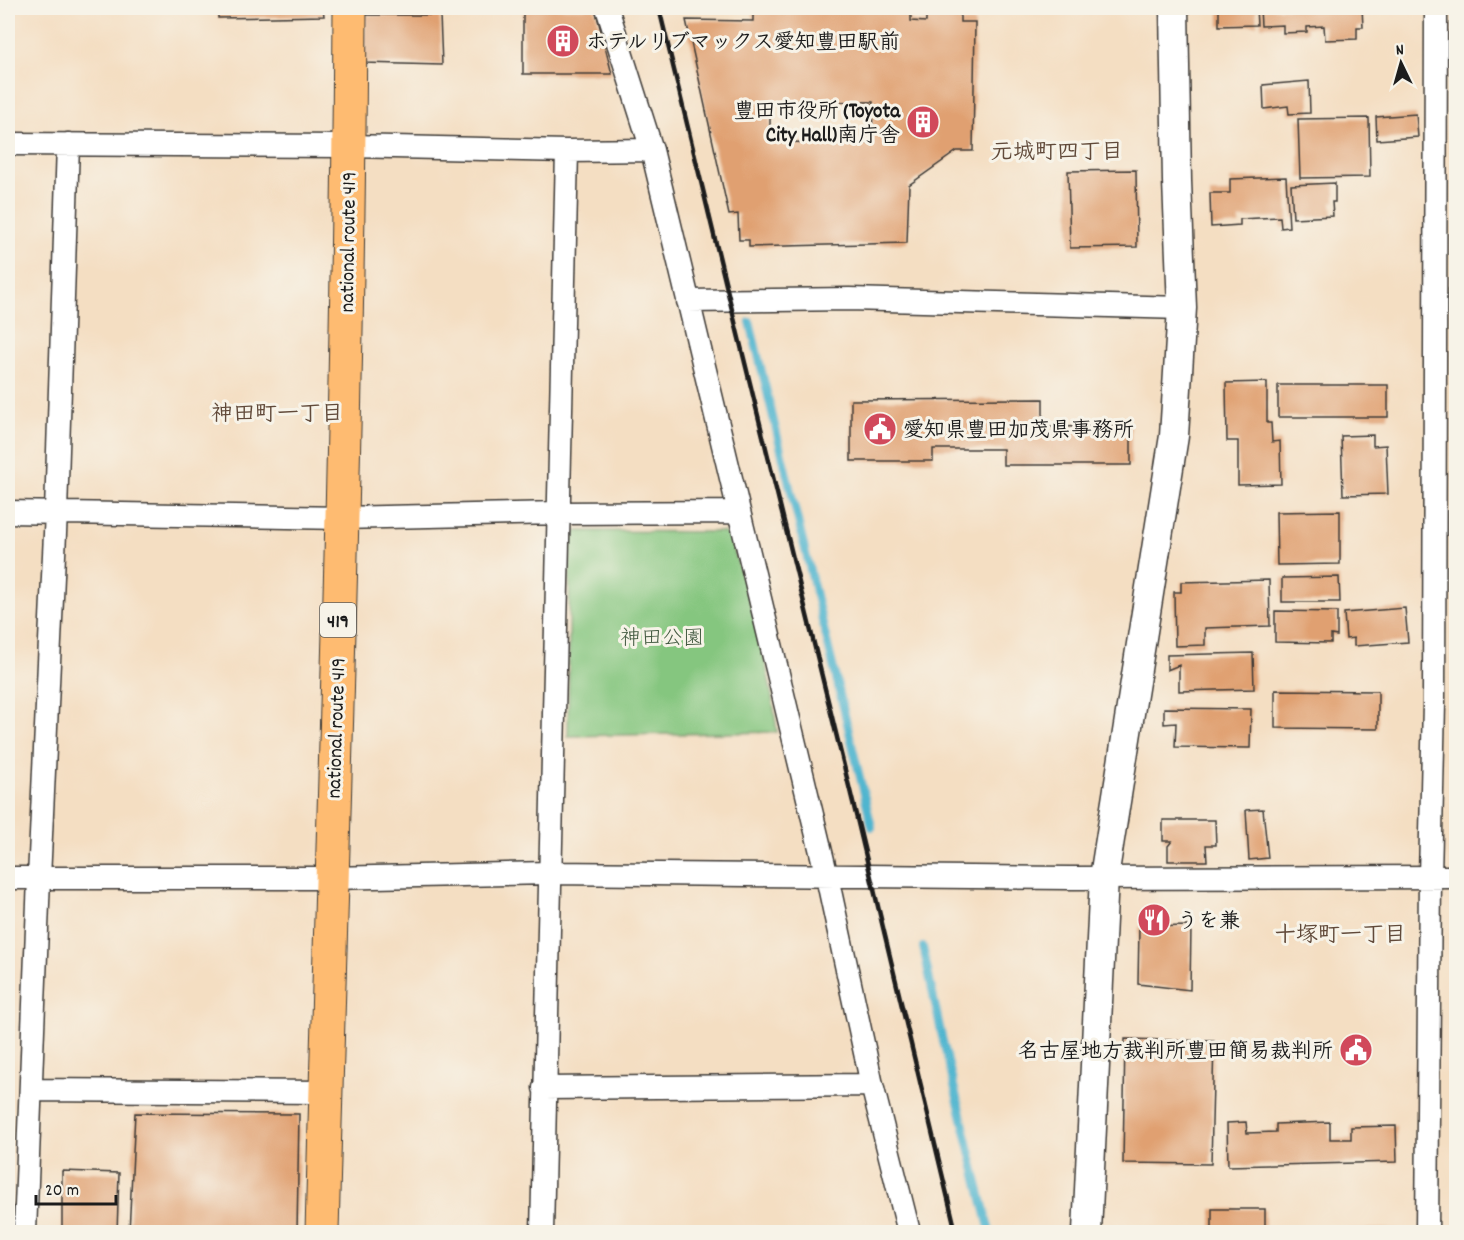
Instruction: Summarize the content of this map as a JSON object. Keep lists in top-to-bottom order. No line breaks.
{"streets":{"highway":["national route 419","419"]},"districts":["元城町四丁目","神田町一丁目","十塚町一丁目"],"parks":["神田公園"],"places":{"building":["ホテルリブマックス愛知豊田駅前","豊田市役所 (Toyota City Hall)南庁舎"],"public building":["愛知県豊田加茂県事務所","名古屋地方裁判所豊田簡易裁判所"],"restaurant":["うを兼"]},"scale_bar":"20 m","north":"top"}
